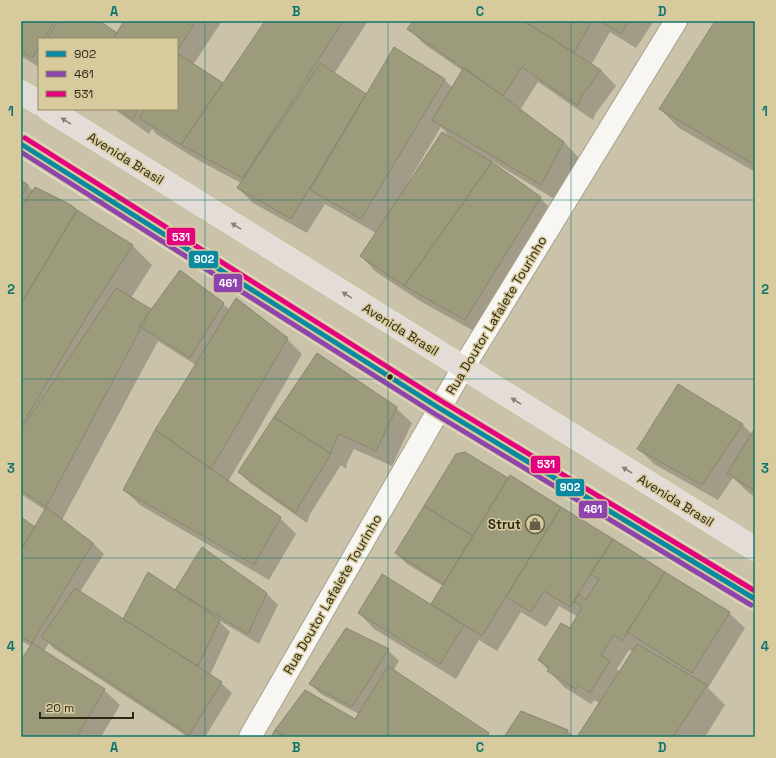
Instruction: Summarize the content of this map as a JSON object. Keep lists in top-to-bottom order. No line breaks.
{"streets":{"main road":["Avenida Brasil"],"street":["Rua Doutor Lafaiete Tourinho"]},"crossings":[["Avenida Brasil","Rua Doutor Lafaiete Tourinho"]],"places":{"shop":["Strut"]},"lines":["transit line 531","transit line 902","transit line 461"],"legend":["902","461","531"],"scale_bar":"20 m","grid":{"columns":["A","B","C","D"],"rows":["1","2","3","4"]}}
